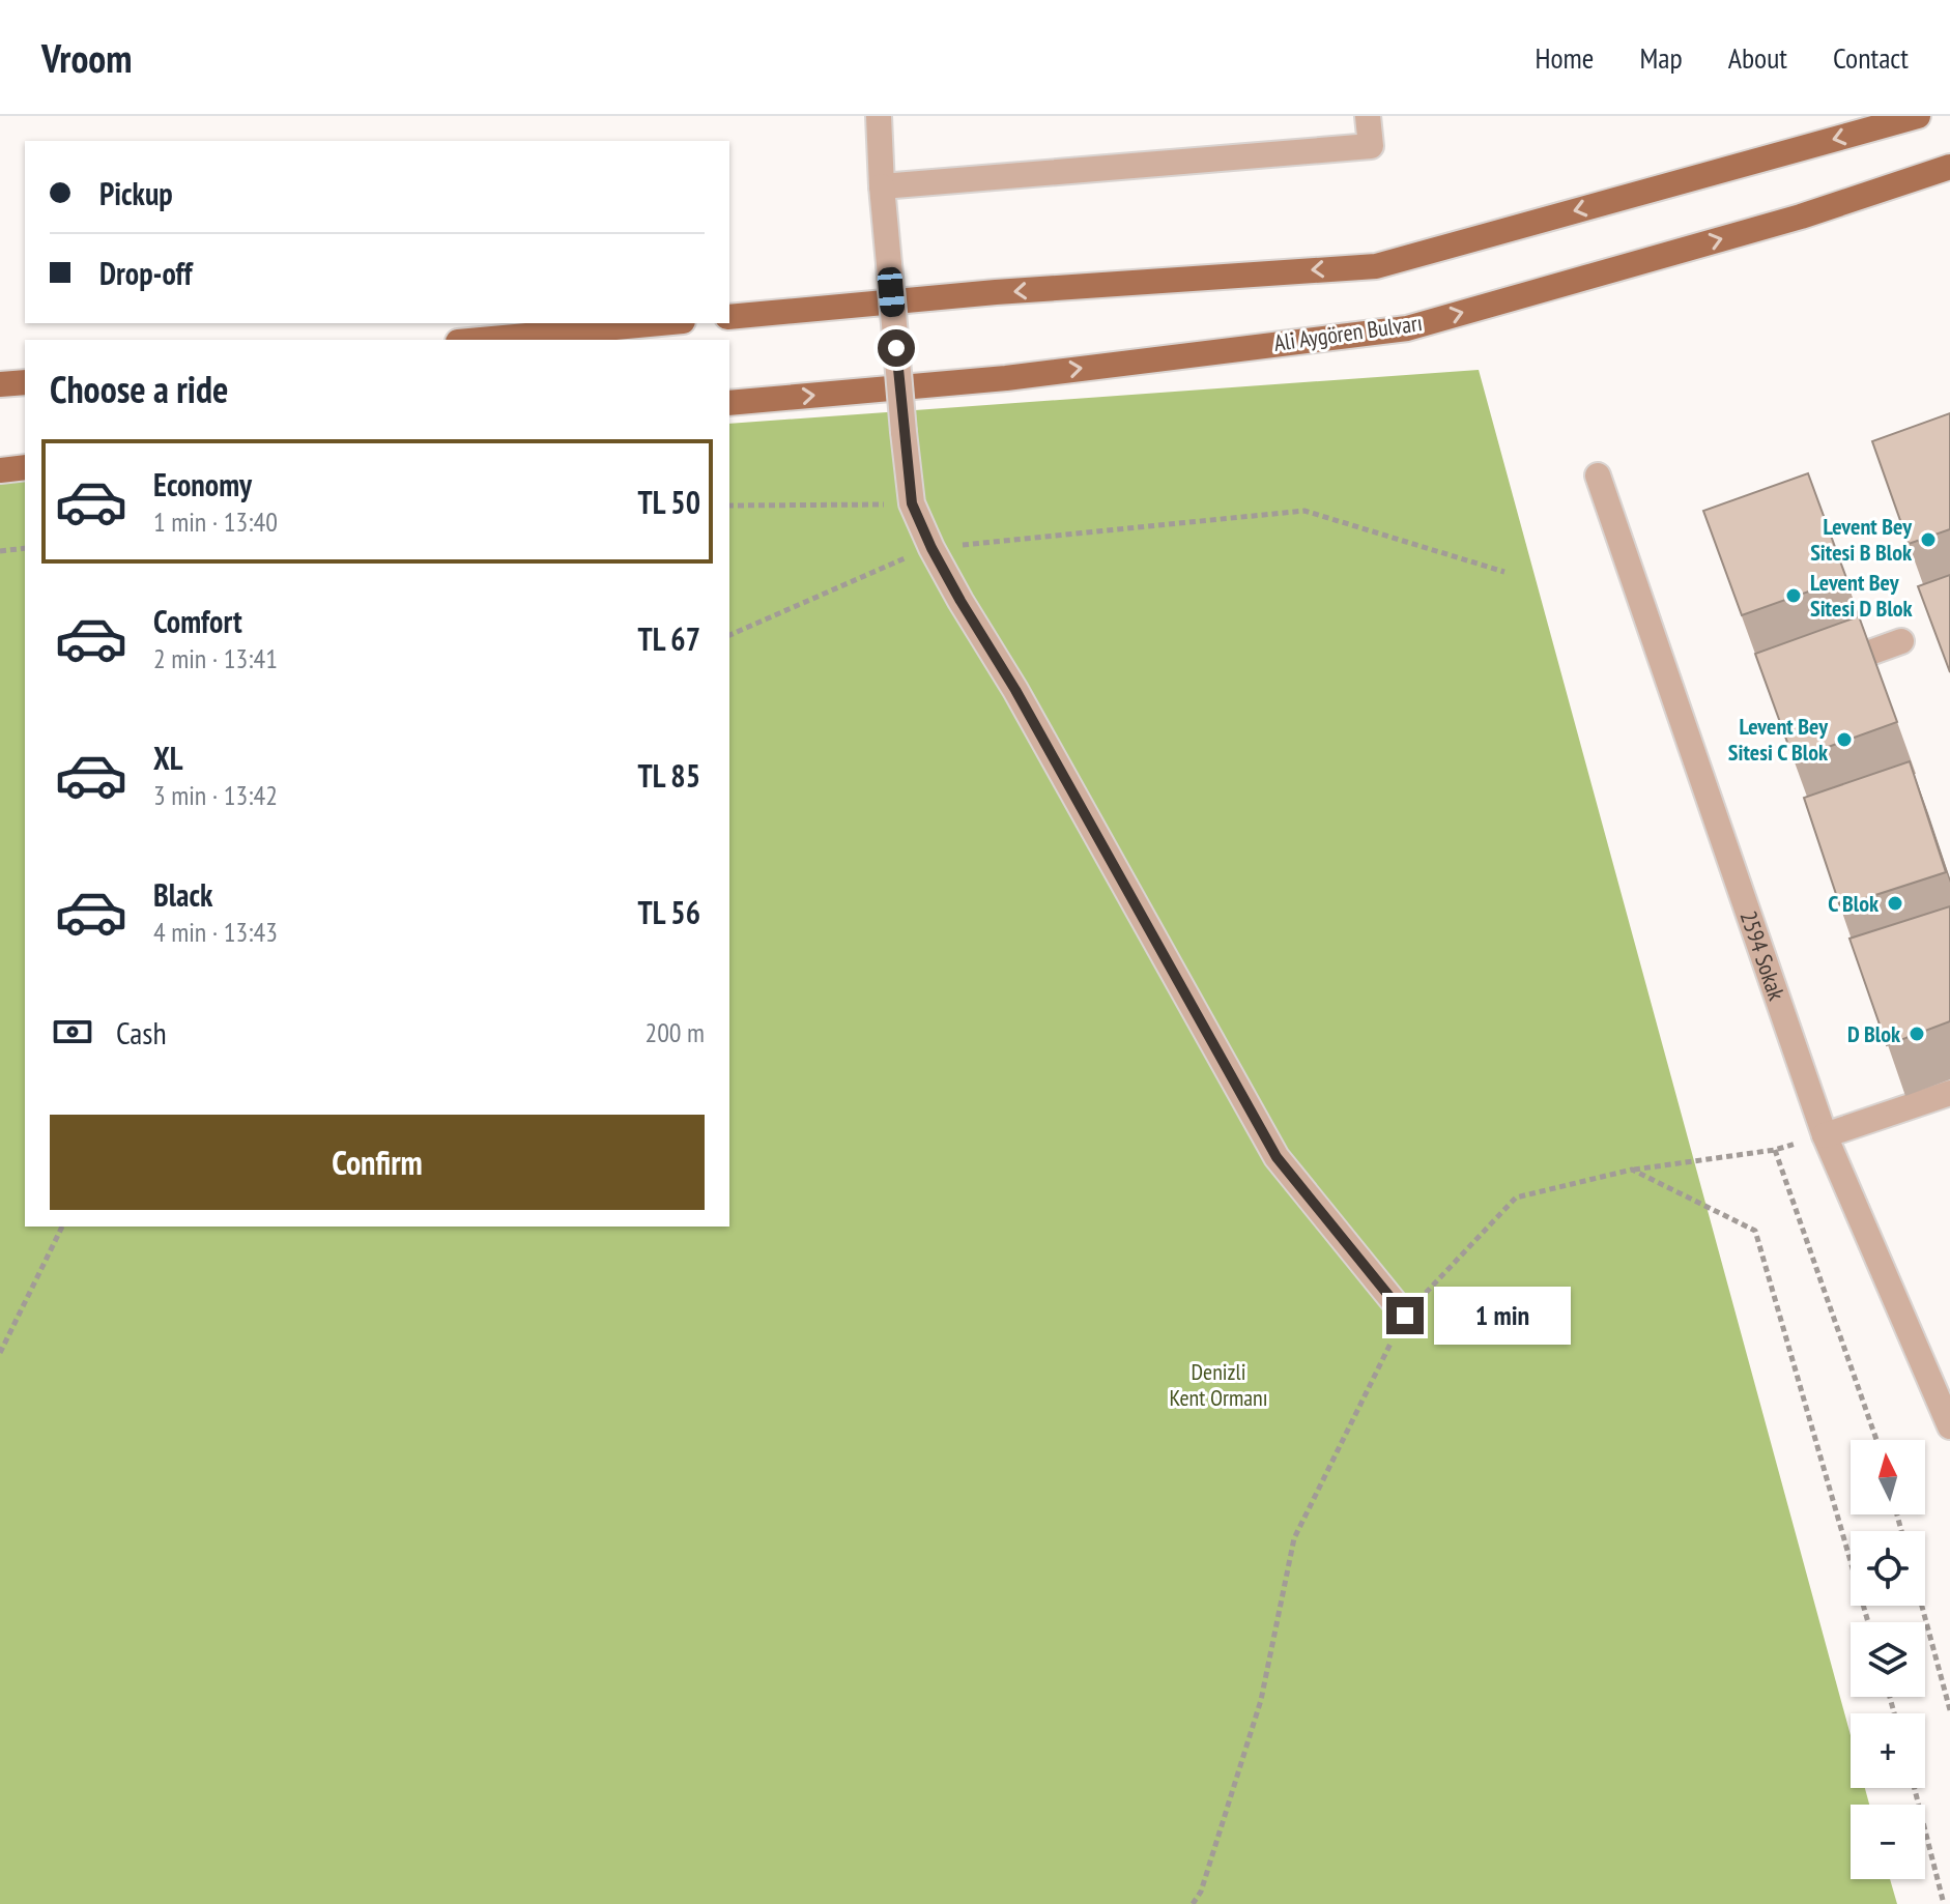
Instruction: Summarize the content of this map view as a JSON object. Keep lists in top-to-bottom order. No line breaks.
{"streets":{"main road":["Ali Aygören Bulvarı"],"street":["2594 Sokak"]},"parks":["Denizli Kent Ormanı"],"places":["Levent Bey Sitesi B Blok","Levent Bey Sitesi D Blok","Levent Bey Sitesi C Blok","C Blok","D Blok"],"north":"top","page":{"header":"Vroom","nav":["Home","Map","About","Contact"],"banner":["Pickup","Drop-off"],"heading":"Choose a ride","list":[{"name":"Economy","note":"1 min · 13:40","value":"TL 50"},{"name":"Comfort","note":"2 min · 13:41","value":"TL 67"},{"name":"XL","note":"3 min · 13:42","value":"TL 85"},{"name":"Black","note":"4 min · 13:43","value":"TL 56"}],"pay":["Cash","200 m"],"buttons":"Confirm","bubble":"1 min","map_buttons":["+","−"]}}
